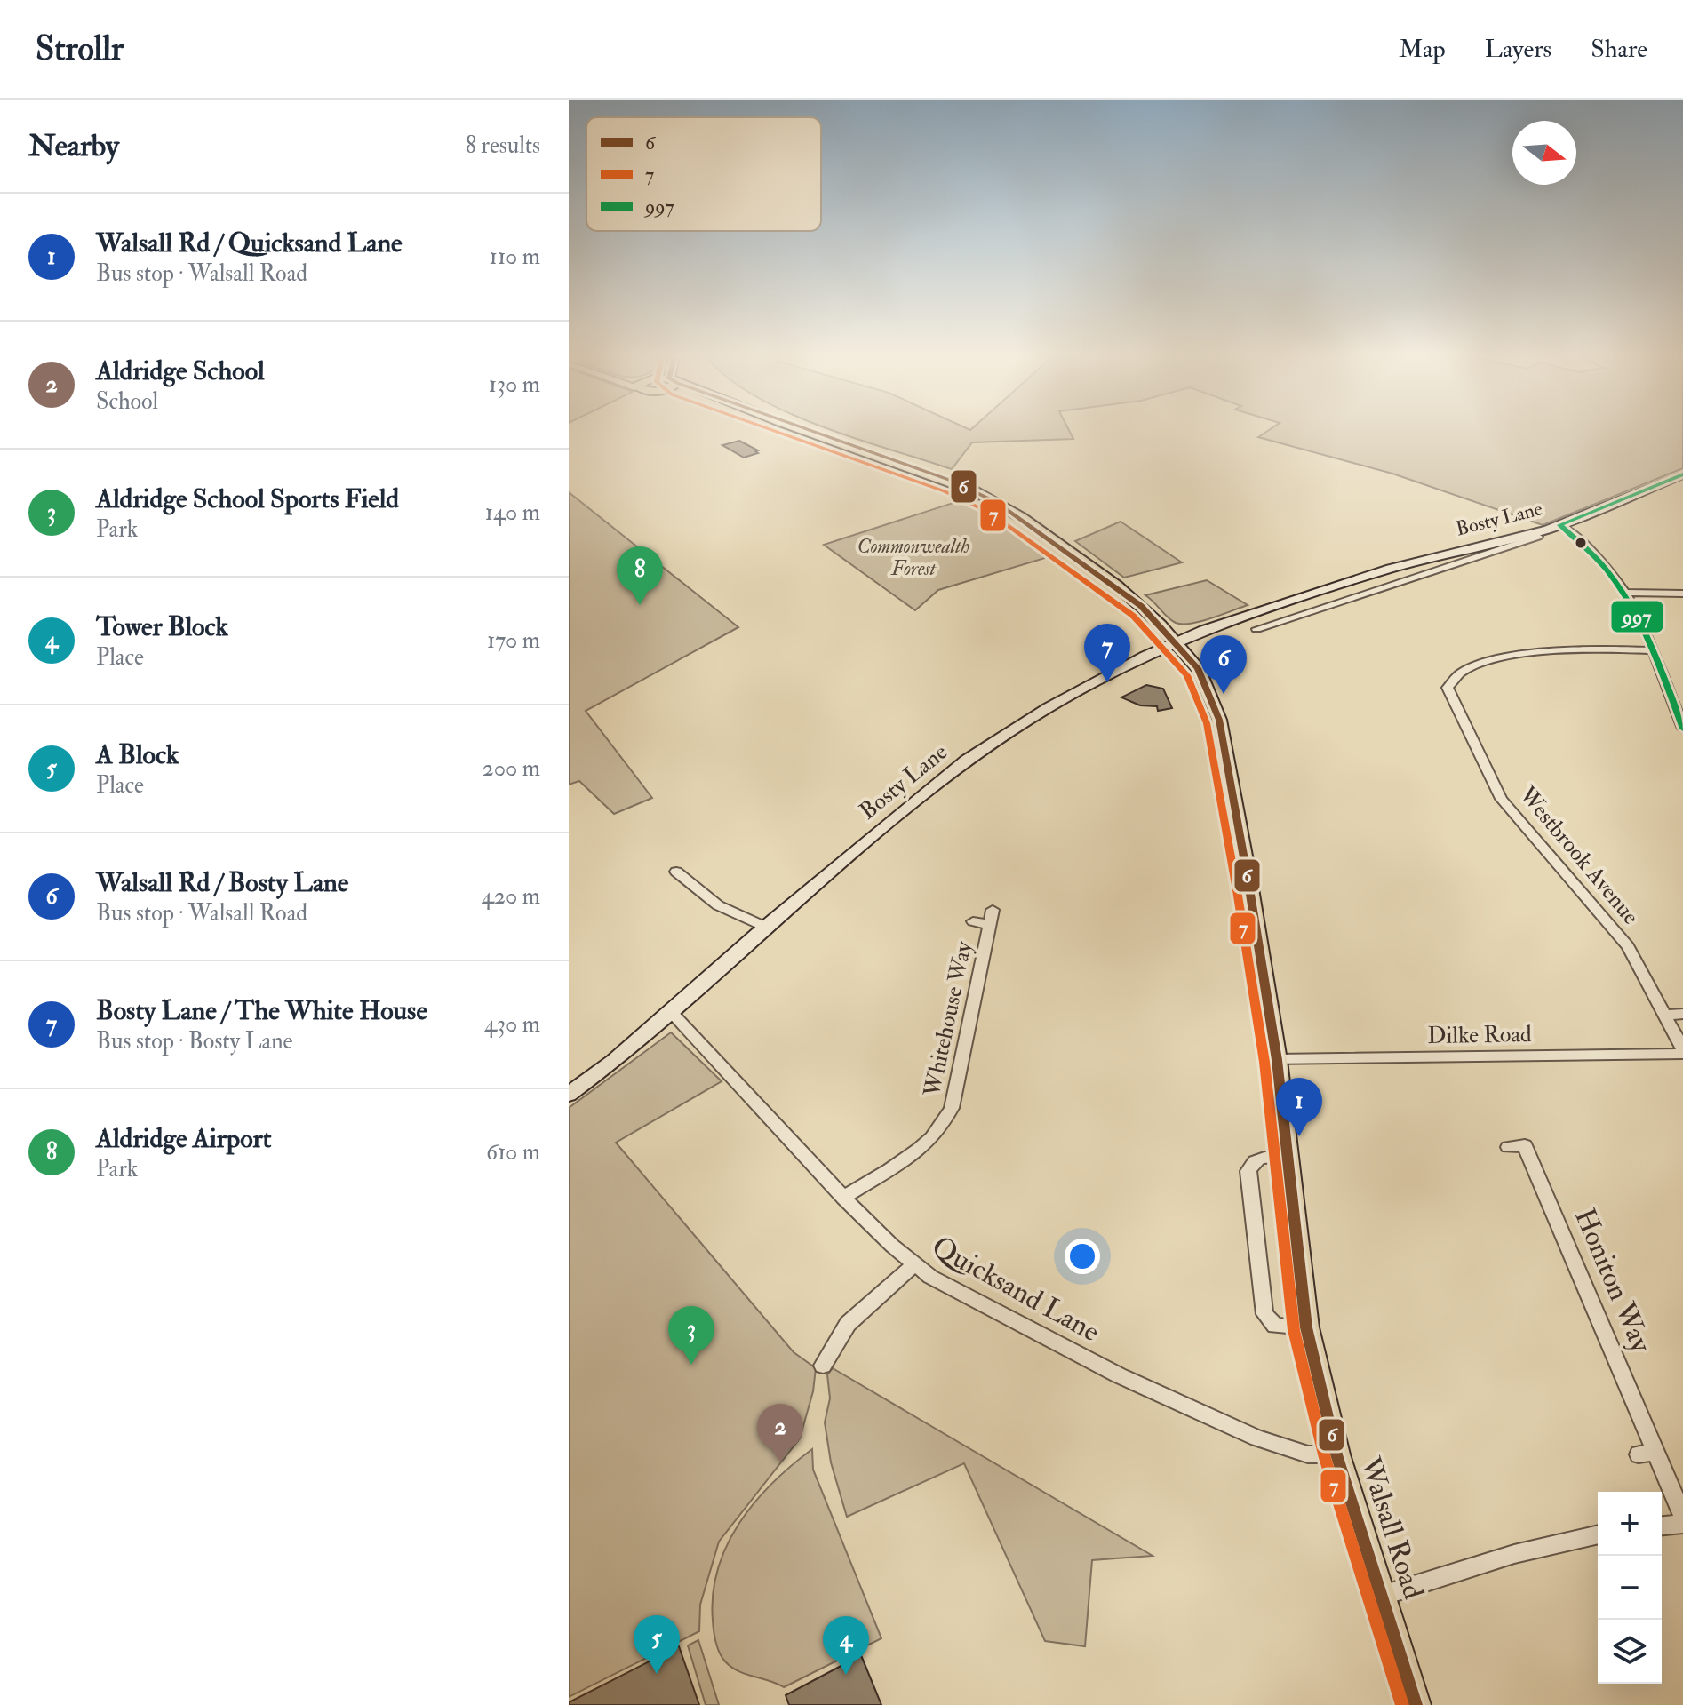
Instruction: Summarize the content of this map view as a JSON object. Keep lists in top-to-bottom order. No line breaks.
{"streets":{"main road":["Bosty Lane","Walsall Road"],"street":["Westbrook Avenue","Whitehouse Way","Dilke Road","Honiton Way","Quicksand Lane"]},"crossings":[["Bosty Lane","Quicksand Lane"],["Bosty Lane","Walsall Road"],["Westbrook Avenue","Dilke Road"],["Whitehouse Way","Quicksand Lane"],["Dilke Road","Walsall Road"],["Quicksand Lane","Walsall Road"]],"parks":["Commonwealth Forest"],"lines":["transit line 6","transit line 7","transit line 997"],"legend":["6","7","997"],"north":"right","page":{"header":"Strollr","nav":["Map","Layers","Share"],"heading":["Nearby","8 results"],"list":[{"mark":"1","name":"Walsall Rd / Quicksand Lane","note":"Bus stop · Walsall Road","value":"110 m"},{"mark":"2","name":"Aldridge School","note":"School","value":"130 m"},{"mark":"3","name":"Aldridge School Sports Field","note":"Park","value":"140 m"},{"mark":"4","name":"Tower Block","note":"Place","value":"170 m"},{"mark":"5","name":"A Block","note":"Place","value":"200 m"},{"mark":"6","name":"Walsall Rd / Bosty Lane","note":"Bus stop · Walsall Road","value":"420 m"},{"mark":"7","name":"Bosty Lane / The White House","note":"Bus stop · Bosty Lane","value":"430 m"},{"mark":"8","name":"Aldridge Airport","note":"Park","value":"610 m"}],"pins":["8","7","6","1","3","2","5","4"],"map_buttons":["+","−"]}}
